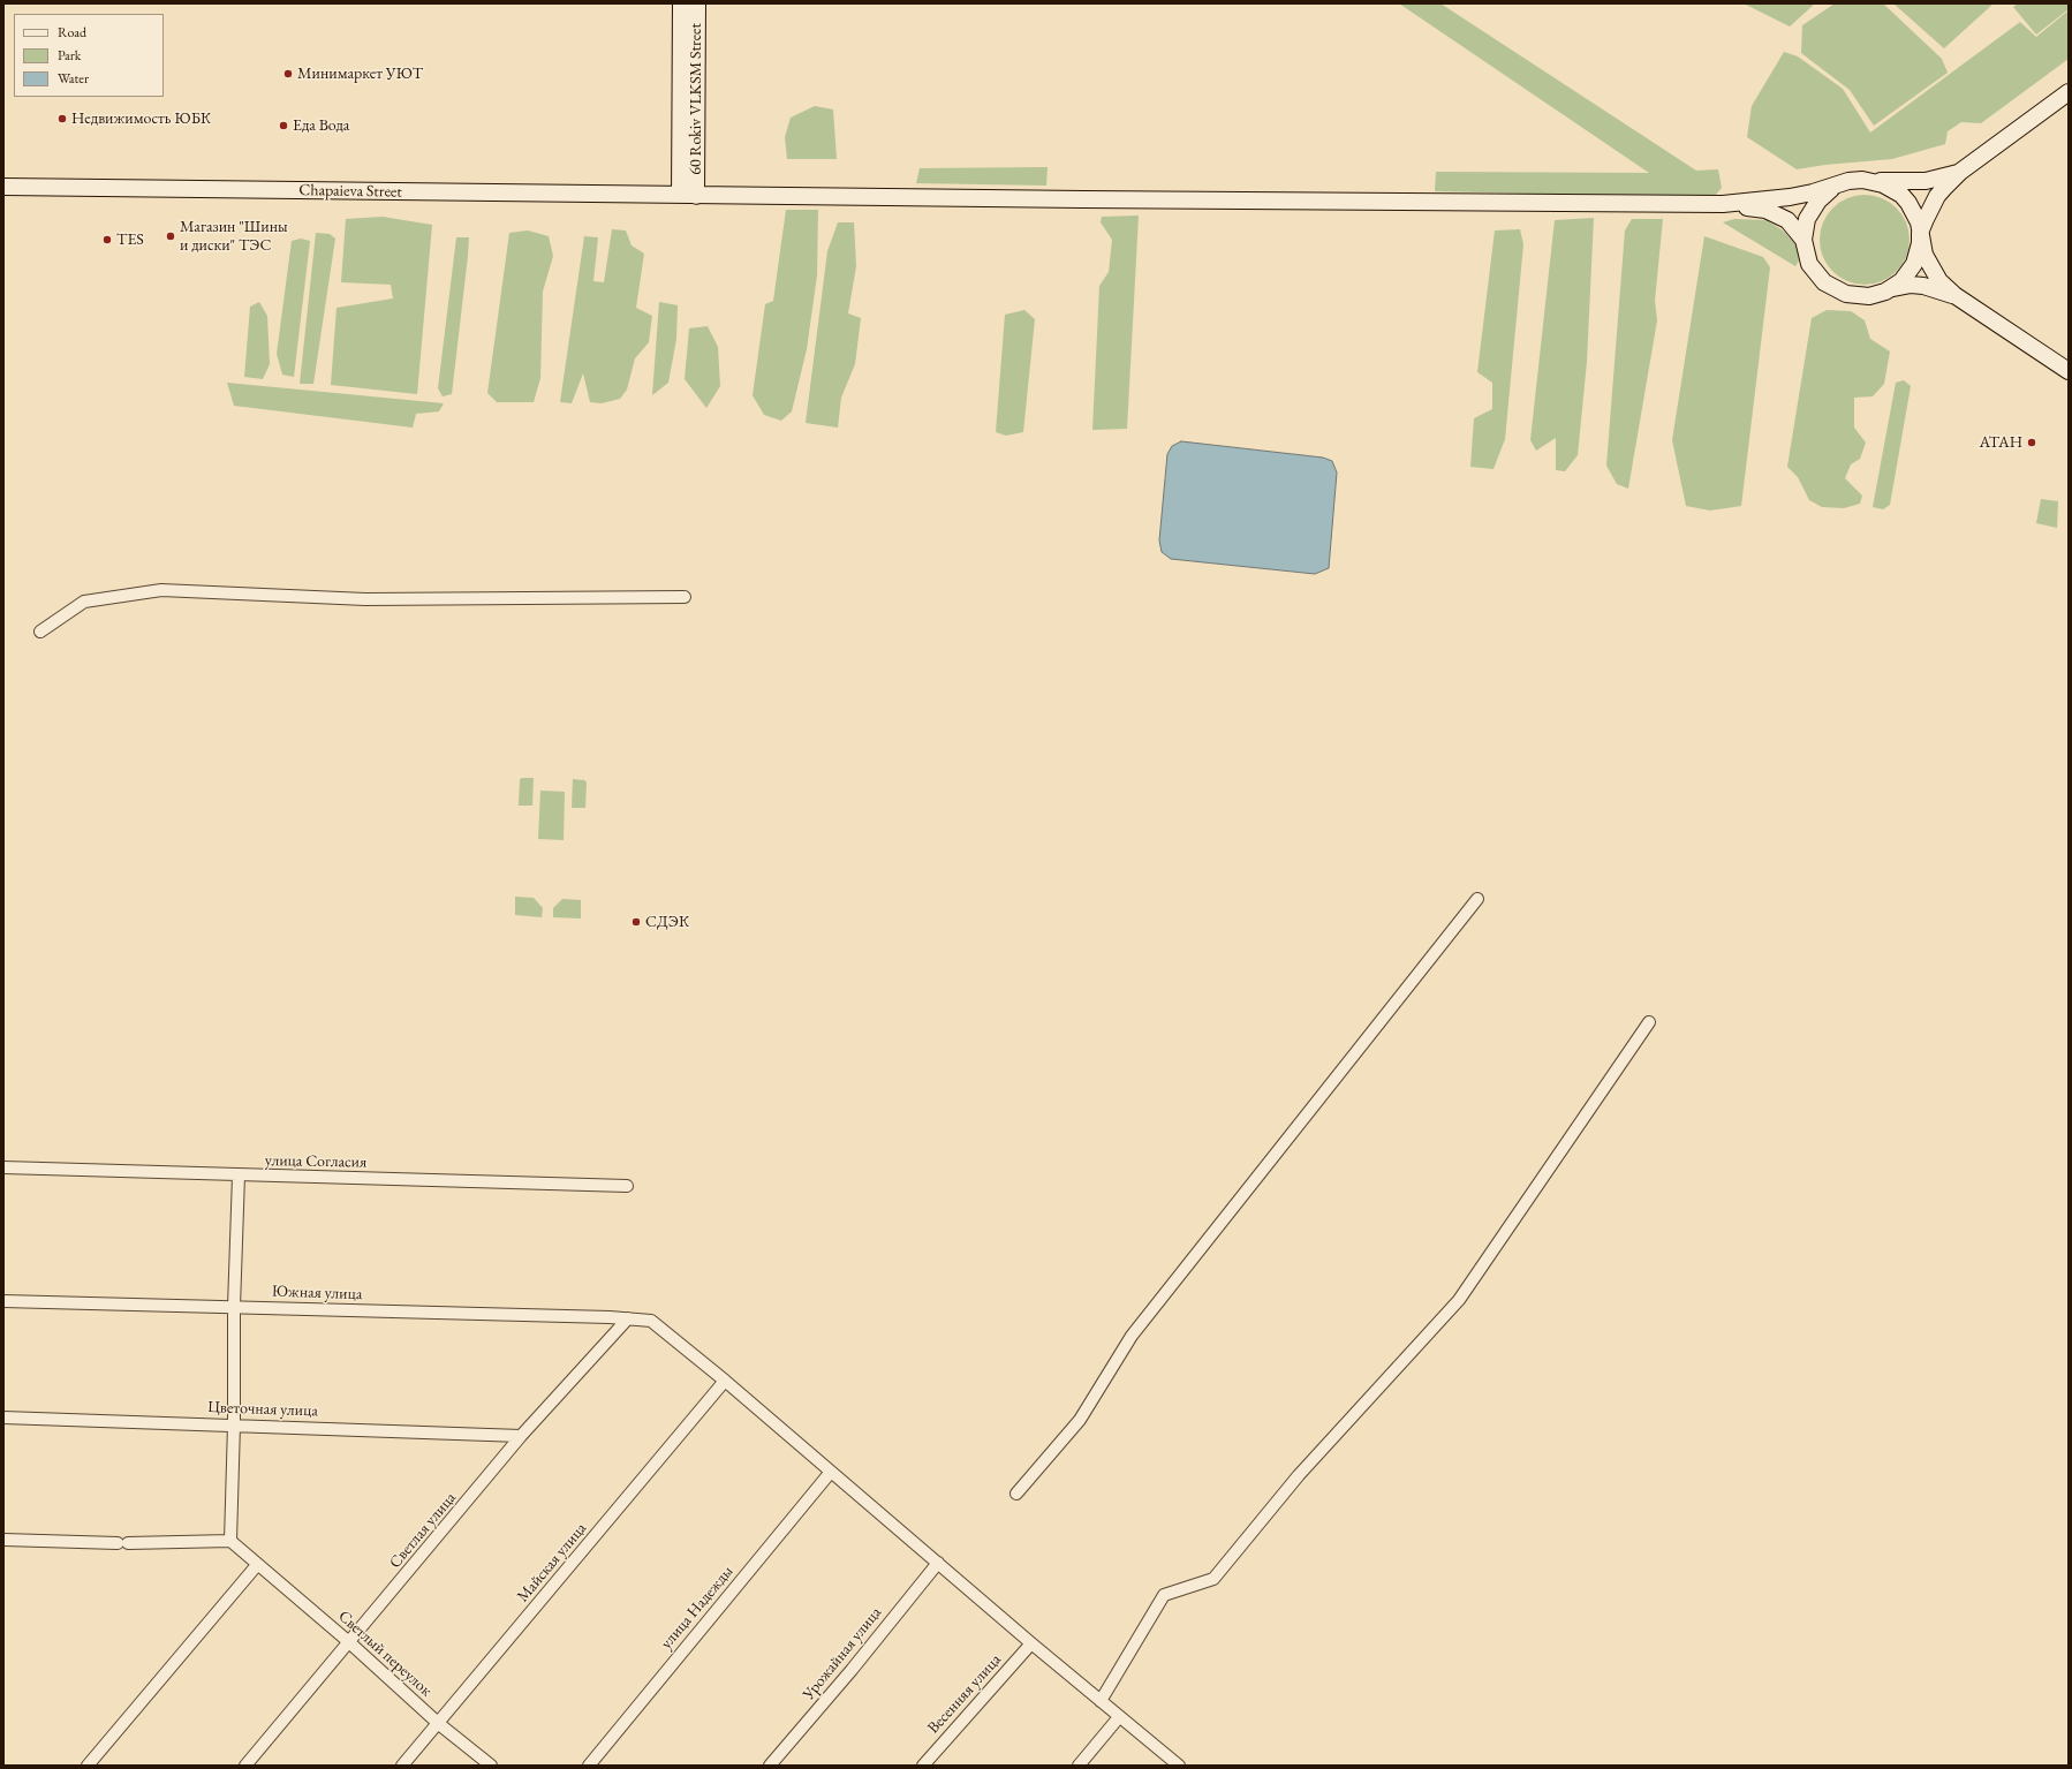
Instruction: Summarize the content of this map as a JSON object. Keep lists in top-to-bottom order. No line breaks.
{"streets":{"main road":["60 Rokiv VLKSM Street","Chapaieva Street"],"street":["улица Согласия","Южная улица","Цветочная улица","Светлая улица","Майская улица","улица Надежды","Светлый переулок","Урожайная улица","Весенняя улица"]},"crossings":[["60 Rokiv VLKSM Street","Chapaieva Street"],["Южная улица","Светлая улица"],["Южная улица","Майская улица"],["Южная улица","улица Надежды"],["Южная улица","Урожайная улица"],["Южная улица","Весенняя улица"],["Цветочная улица","Светлая улица"],["Светлая улица","Светлый переулок"],["Майская улица","Светлый переулок"]],"places":["Минимаркет УЮТ","Недвижимость ЮБК","Еда Вода","Магазин \"Шины и диски\" ТЭС","TES","АТАН","СДЭК"],"legend":["Road","Park","Water"]}
